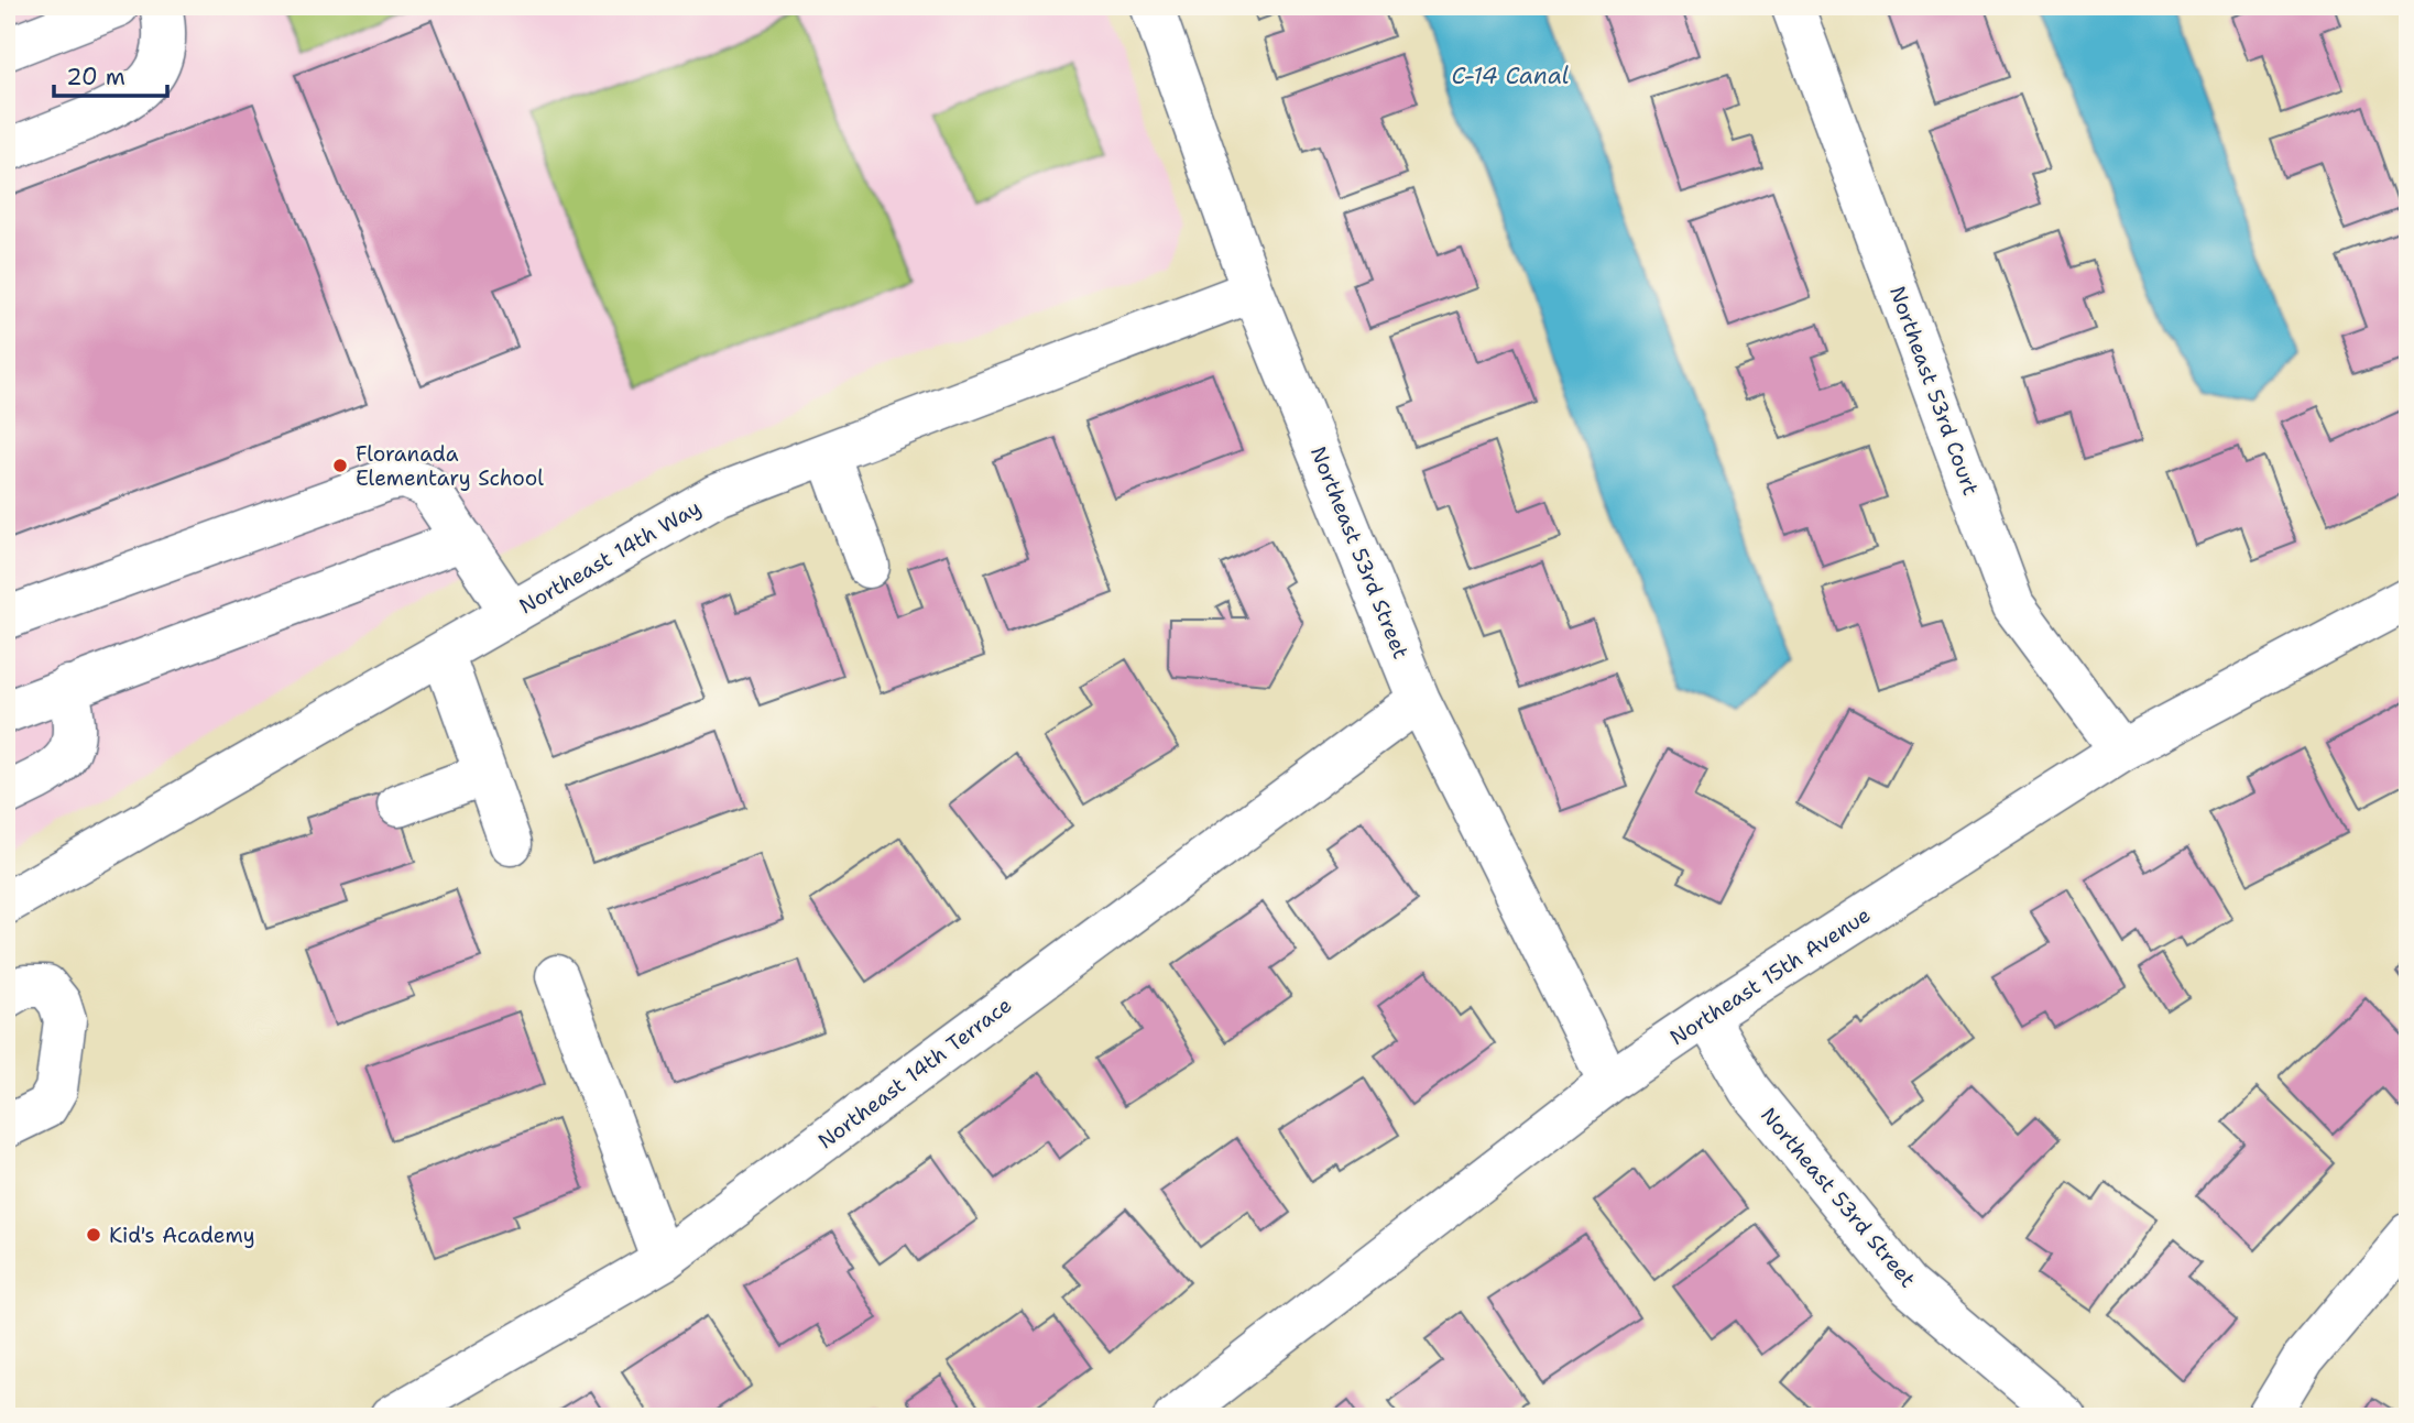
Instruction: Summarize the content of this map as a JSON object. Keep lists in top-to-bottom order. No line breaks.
{"streets":{"street":["Northeast 53rd Court","Northeast 53rd Street","Northeast 14th Way","Northeast 15th Avenue","Northeast 14th Terrace"]},"crossings":[["Northeast 53rd Court","Northeast 15th Avenue"],["Northeast 53rd Street","Northeast 14th Way"],["Northeast 53rd Street","Northeast 15th Avenue"],["Northeast 53rd Street","Northeast 14th Terrace"]],"water":["C-14 Canal"],"places":["Floranada Elementary School","Kid's Academy"],"scale_bar":"20 m"}
